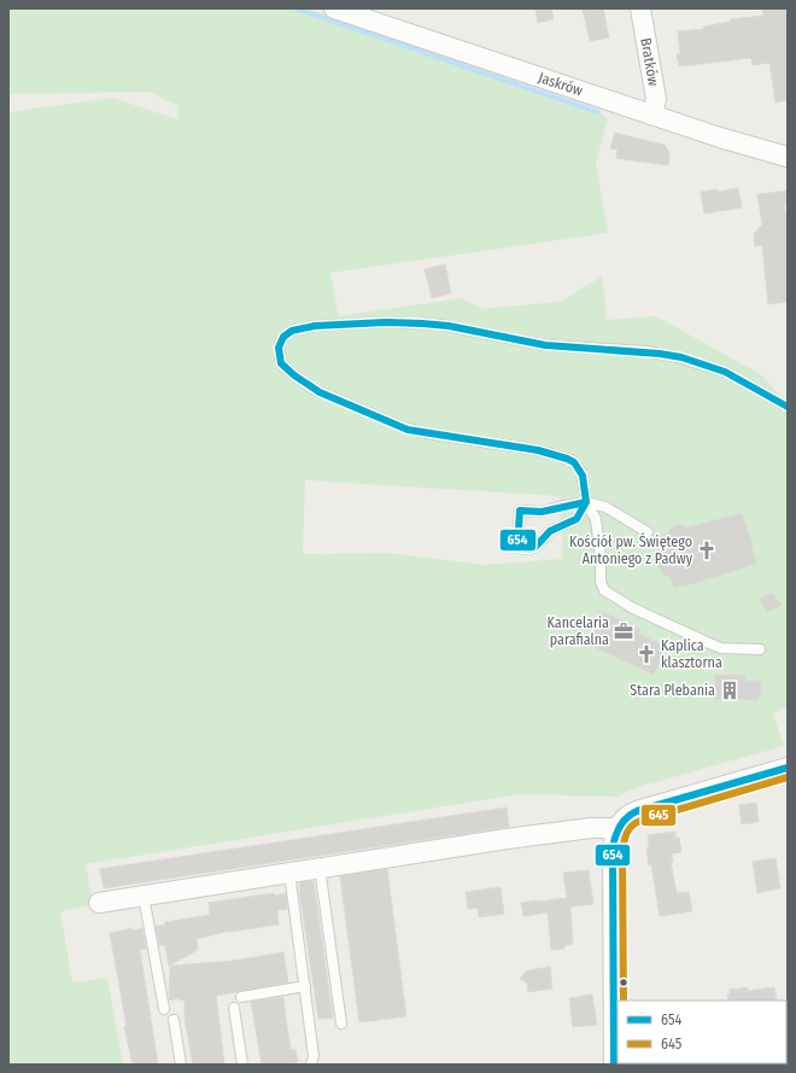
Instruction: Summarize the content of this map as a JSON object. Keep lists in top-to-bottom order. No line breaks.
{"streets":{"street":["Bratków","Jaskrów"]},"crossings":[["Bratków","Jaskrów"]],"places":{"church":["Kościół pw. Świętego Antoniego z Padwy","Kaplica klasztorna"],"office":["Kancelaria parafialna"],"building":["Stara Plebania"]},"lines":["transit line 654","transit line 645"],"legend":["654","645"]}
